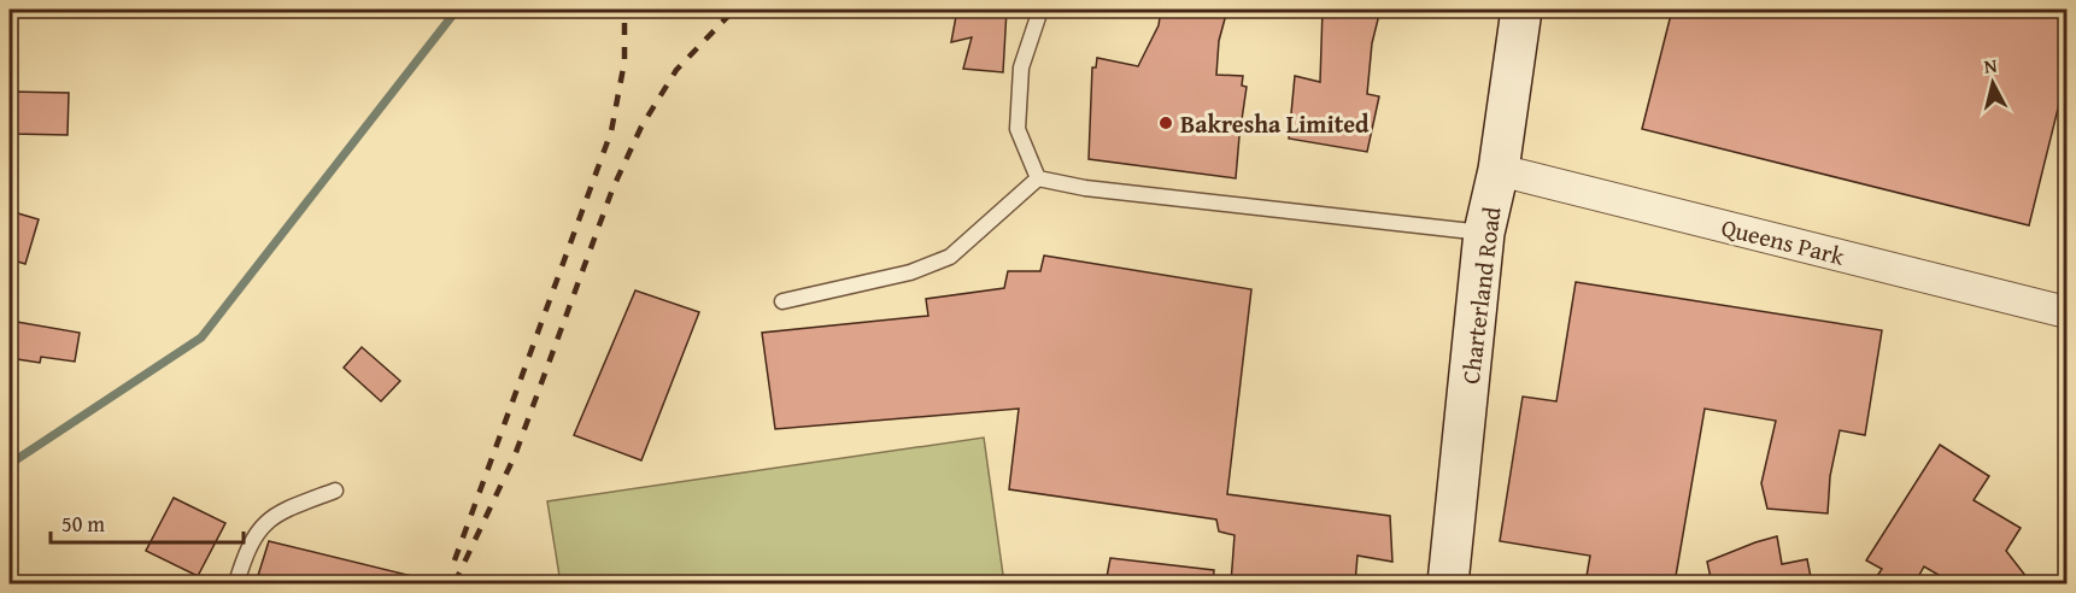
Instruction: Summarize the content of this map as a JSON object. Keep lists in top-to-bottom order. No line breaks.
{"streets":{"street":["Queens Park","Charterland Road"]},"crossings":[["Queens Park","Charterland Road"]],"places":["Bakresha Limited"],"scale_bar":"50 m","north":"top"}
